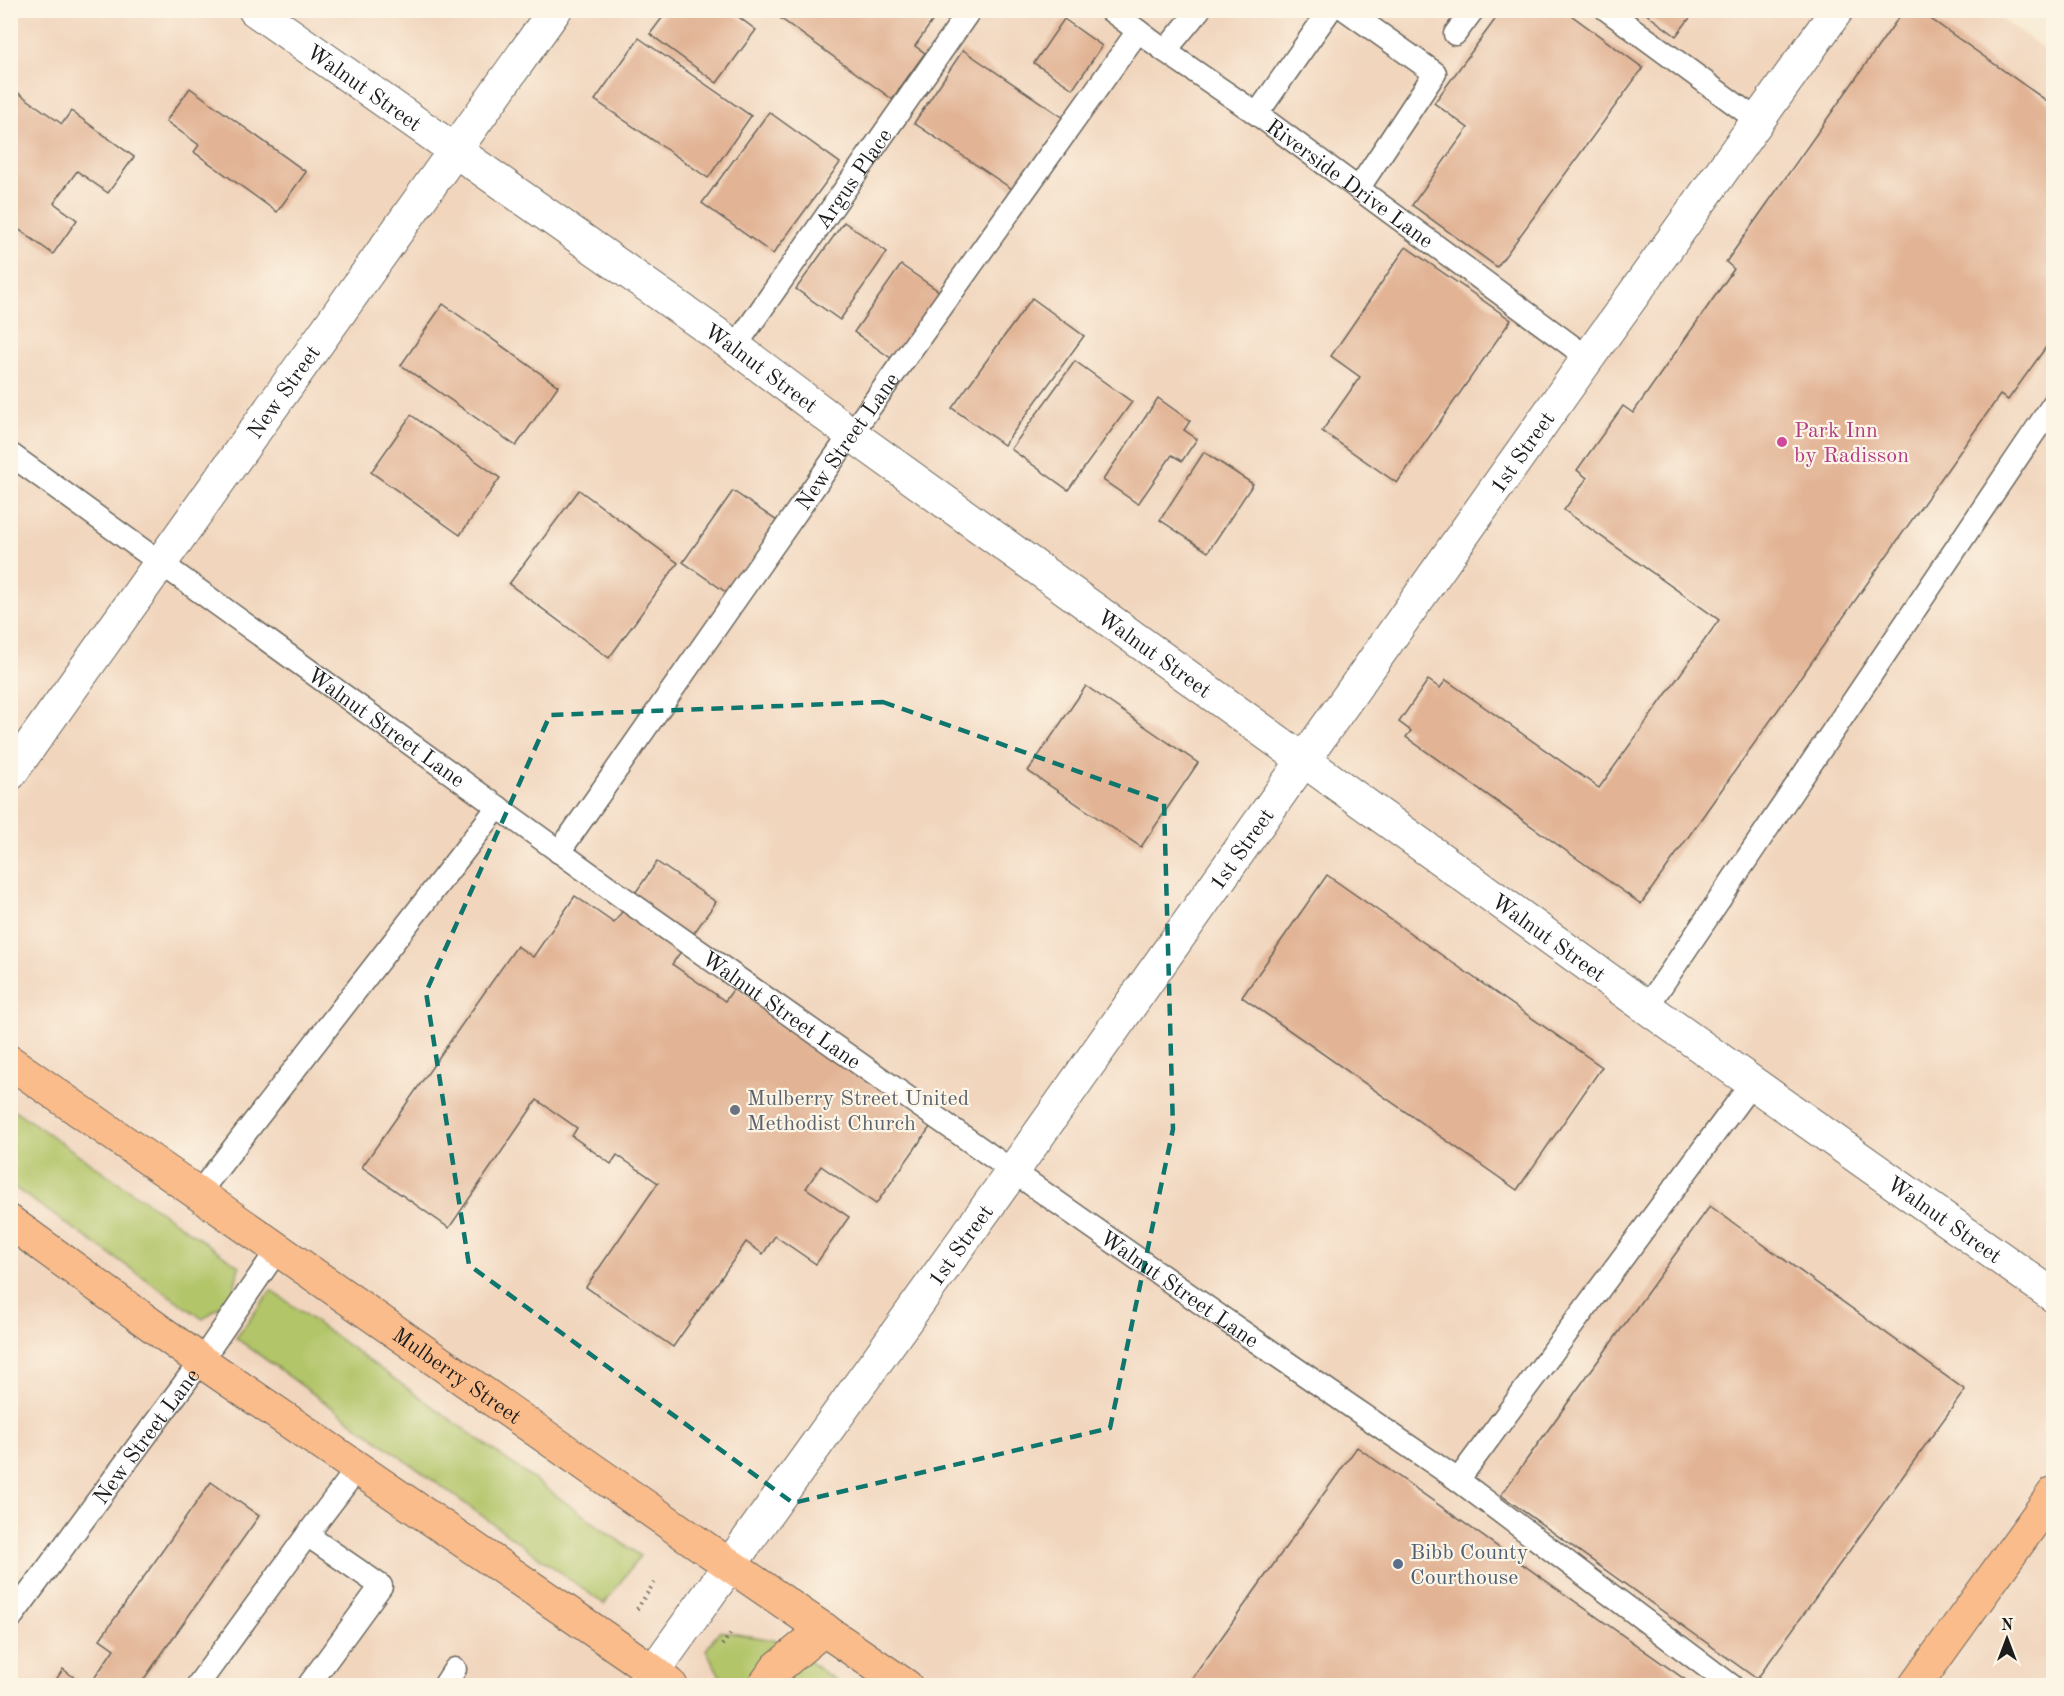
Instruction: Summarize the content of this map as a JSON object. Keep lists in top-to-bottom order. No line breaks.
{"streets":{"main road":["Mulberry Street"],"street":["Walnut Street","New Street","1st Street"],"lane":["Argus Place","Riverside Drive Lane","New Street Lane","Walnut Street Lane"]},"crossings":[["Walnut Street","Argus Place"],["Walnut Street","New Street"],["Walnut Street","New Street Lane"],["Walnut Street","1st Street"],["Riverside Drive Lane","New Street Lane"],["Riverside Drive Lane","1st Street"],["New Street","Walnut Street Lane"],["New Street Lane","Walnut Street Lane"],["New Street Lane","Mulberry Street"],["1st Street","Walnut Street Lane"],["1st Street","Mulberry Street"]],"places":["Park Inn by Radisson","Mulberry Street United Methodist Church","Bibb County Courthouse"],"north":"top"}
